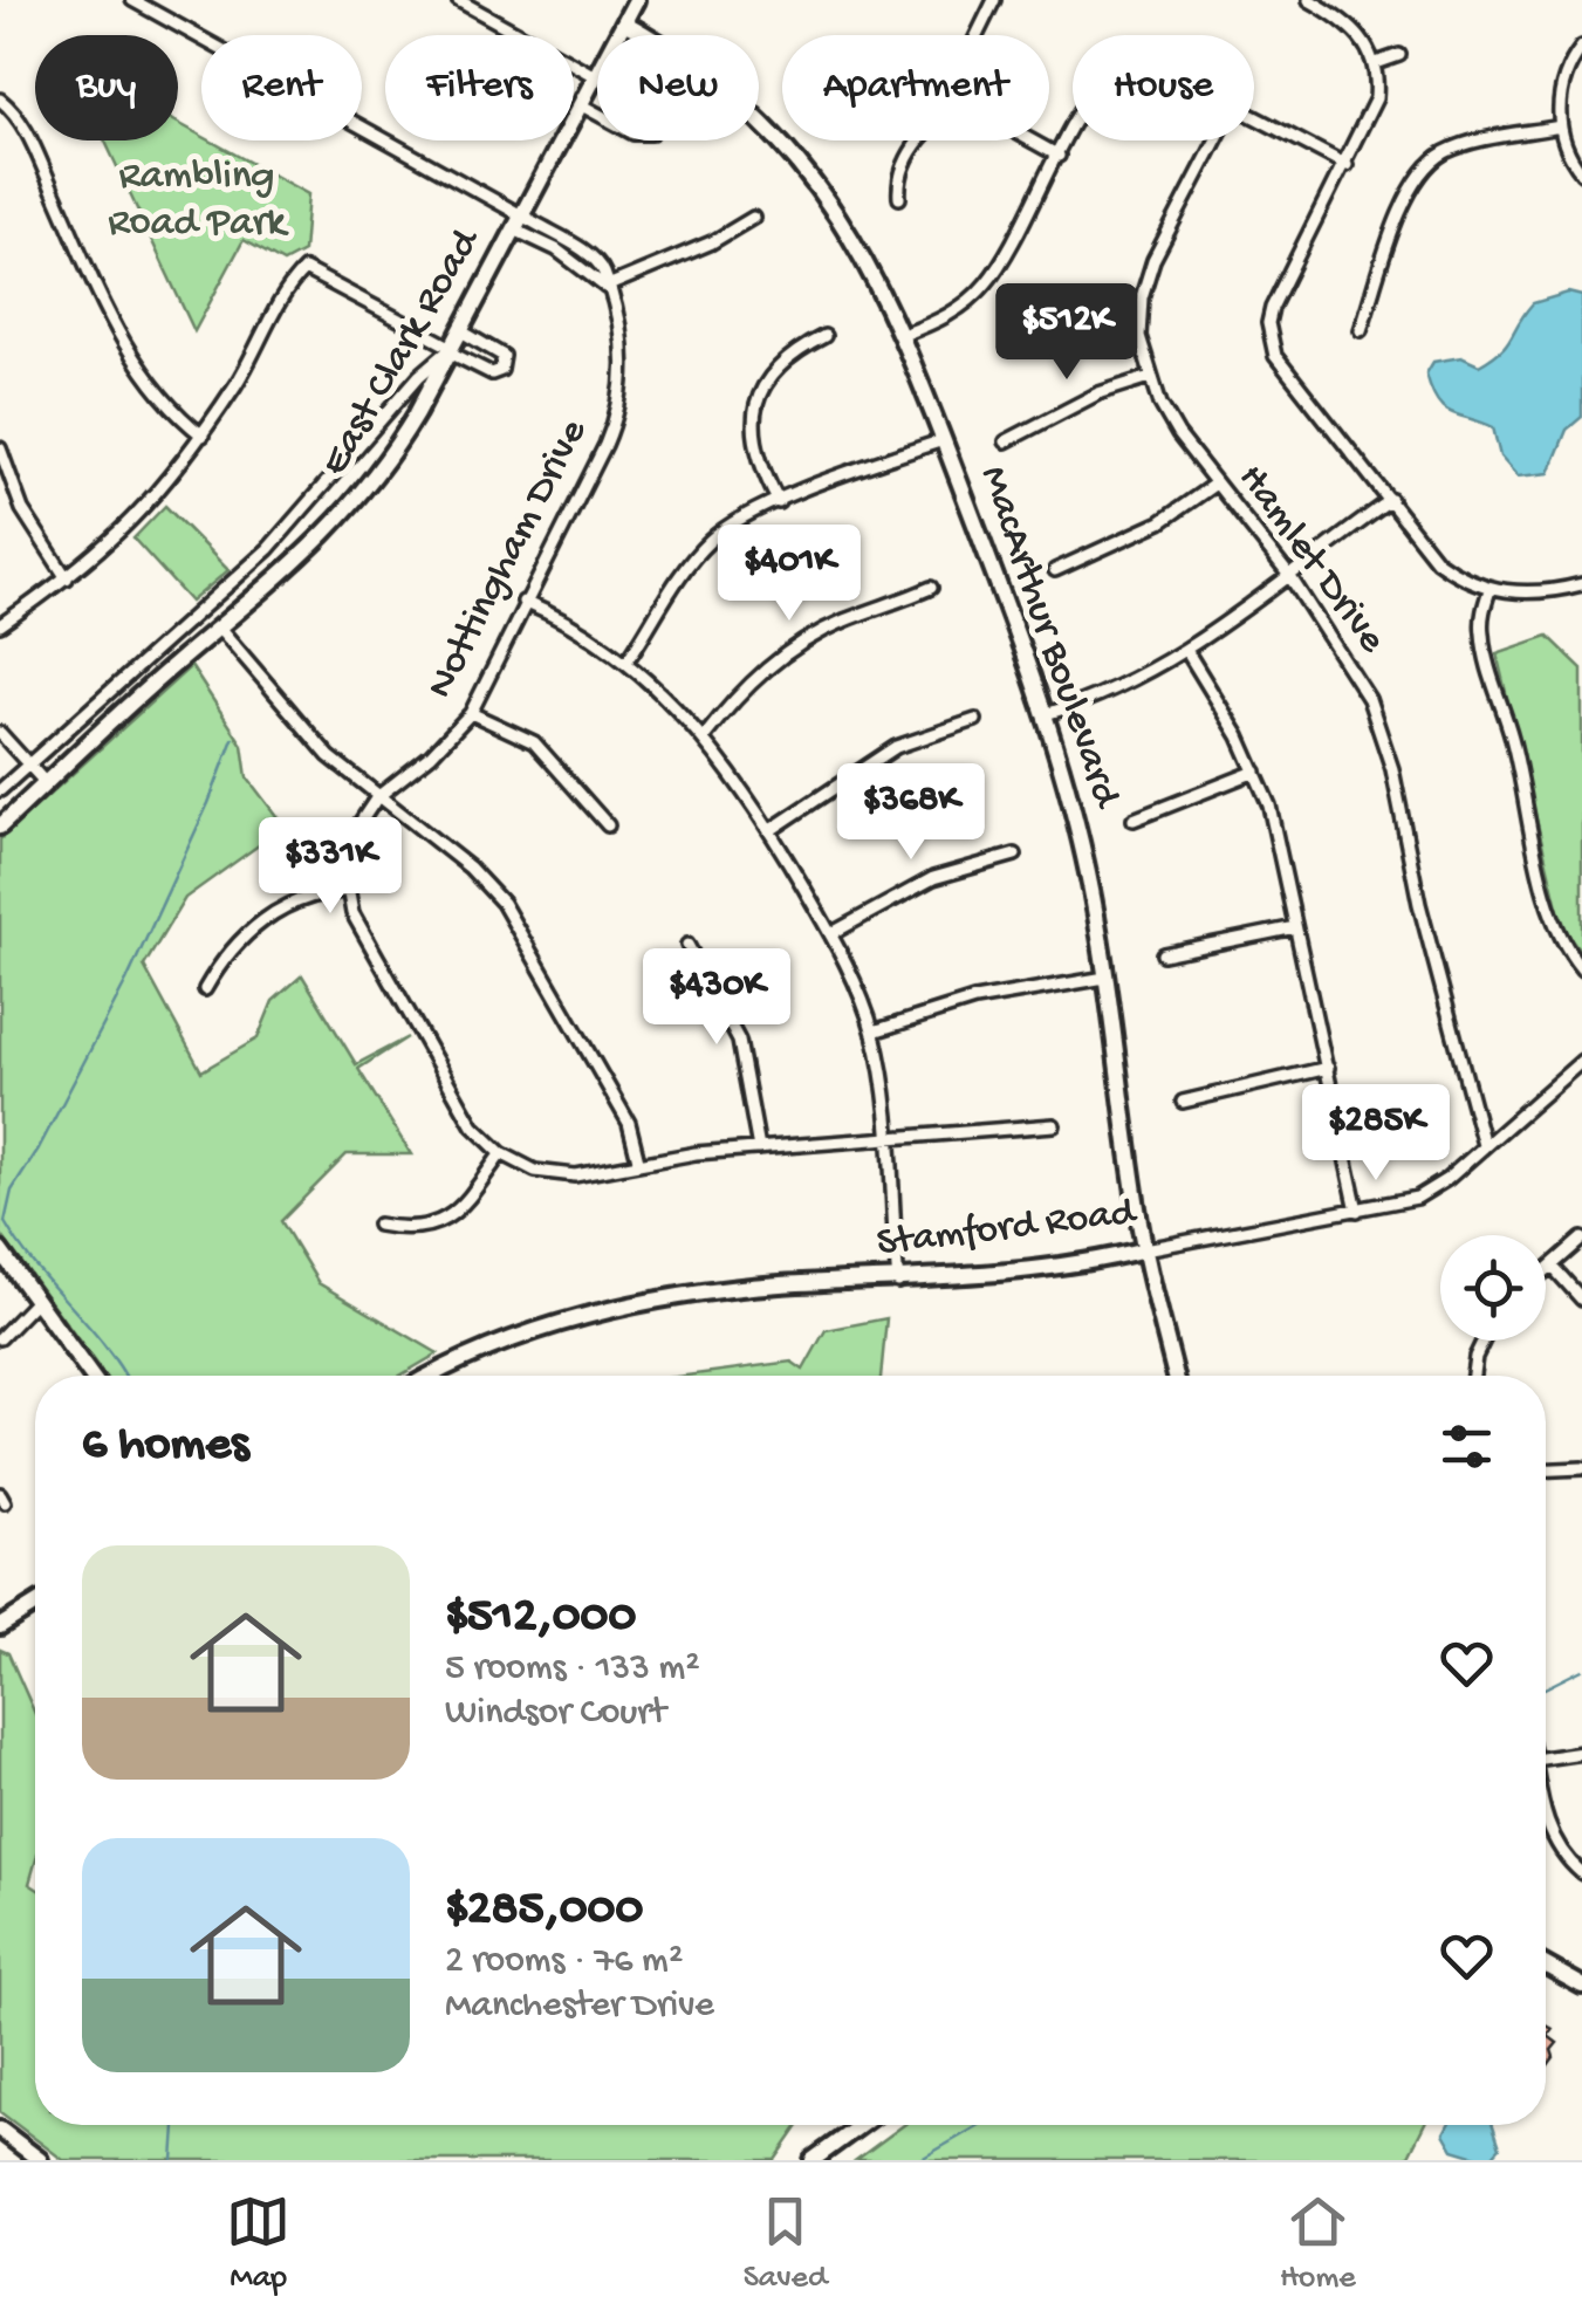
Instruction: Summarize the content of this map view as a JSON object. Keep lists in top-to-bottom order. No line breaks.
{"streets":{"street":["East Clark Road","Nottingham Drive","Hamlet Drive","MacArthur Boulevard","Stamford Road"]},"crossings":[["East Clark Road","Nottingham Drive"],["East Clark Road","MacArthur Boulevard"],["Hamlet Drive","Stamford Road"],["MacArthur Boulevard","Stamford Road"]],"parks":["Rambling Road Park"],"page":{"chip":["Buy","Rent","Filters","New","Apartment","House"],"price":["$512K","$401K","$368K","$331K","$430K","$285K"],"heading":"6 homes","list":[{"name":"$512,000","note":"5 rooms · 133 m² · Windsor Court"},{"name":"$285,000","note":"2 rooms · 76 m² · Manchester Drive"}],"tabs":["Map","Saved","Home"]}}
